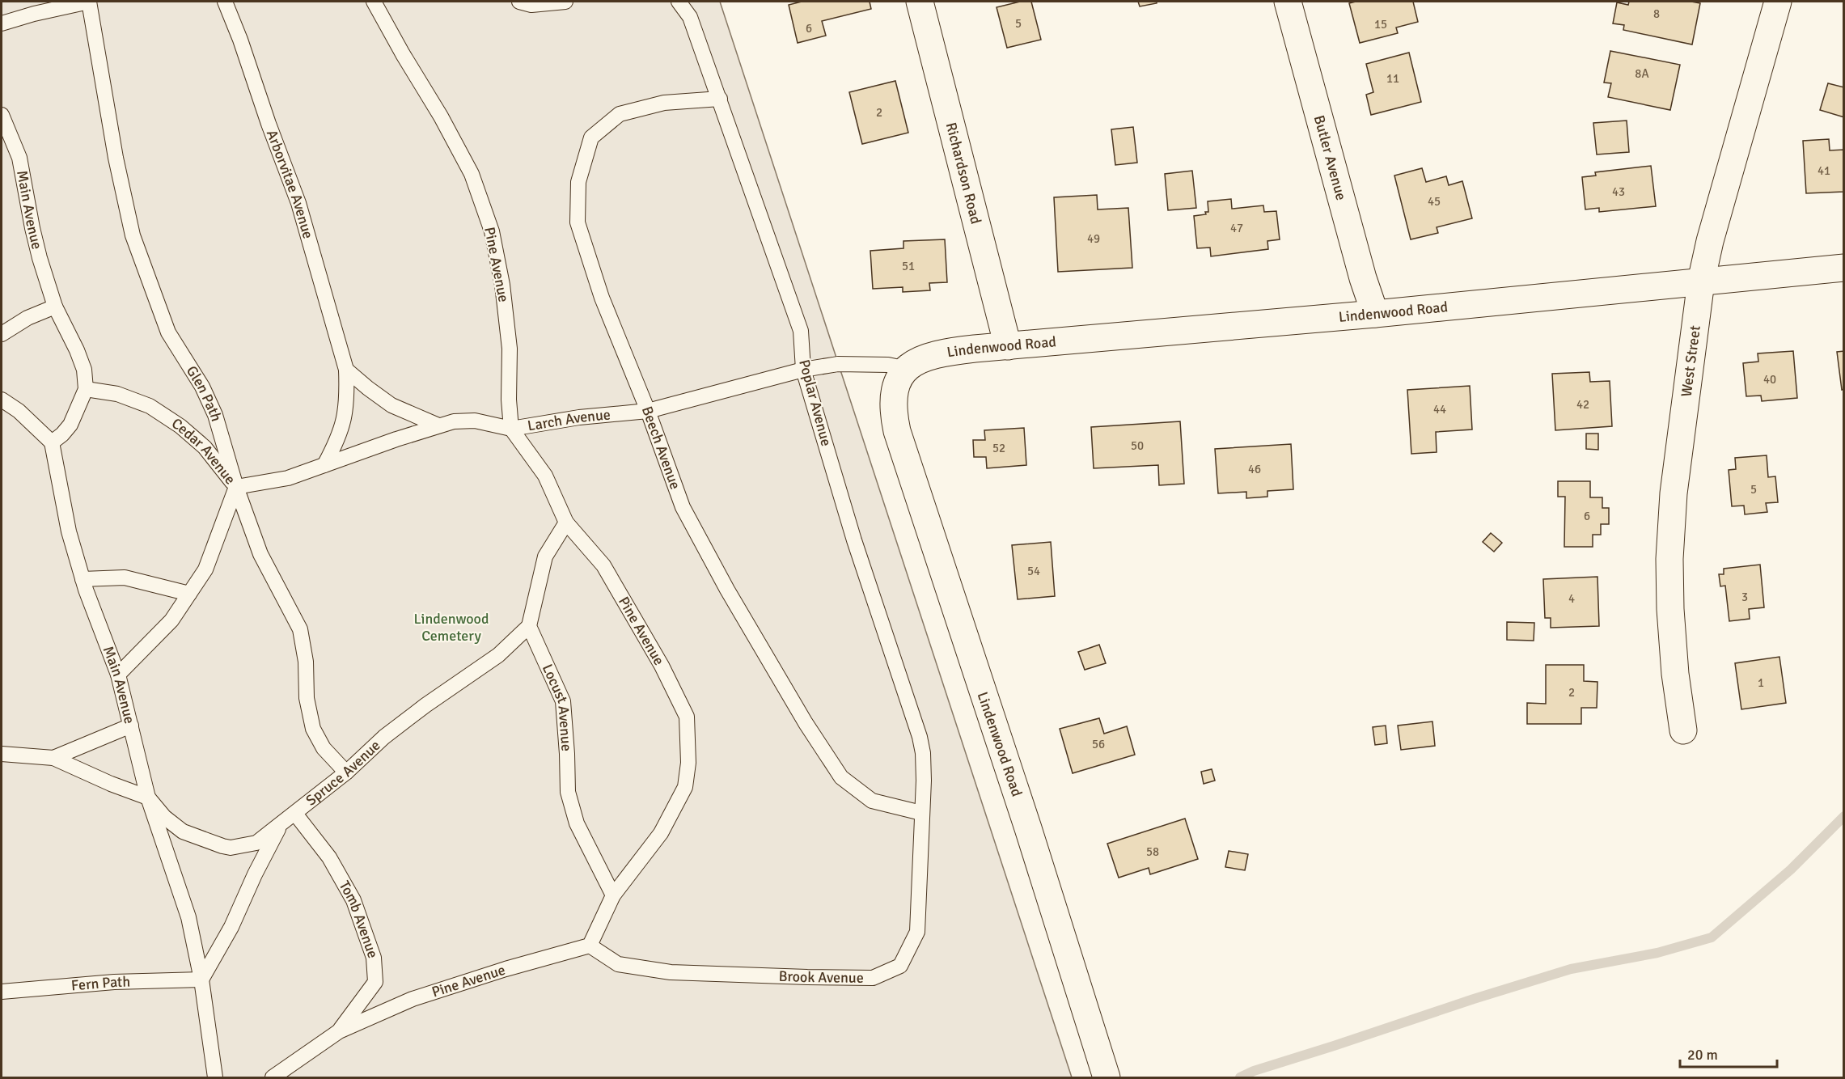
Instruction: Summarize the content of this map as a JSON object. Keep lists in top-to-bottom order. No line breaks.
{"streets":{"street":["Butler Avenue","Richardson Road","Lindenwood Road","West Street"],"lane":["Arborvitae Avenue","Main Avenue","Pine Avenue","Glen Path","Poplar Avenue","Larch Avenue","Beech Avenue","Cedar Avenue","Locust Avenue","Spruce Avenue","Tomb Avenue","Brook Avenue","Fern Path"]},"crossings":[["Butler Avenue","Lindenwood Road"],["Richardson Road","Lindenwood Road"],["Arborvitae Avenue","Larch Avenue"],["Main Avenue","Cedar Avenue"],["Main Avenue","Spruce Avenue"],["Main Avenue","Fern Path"],["Pine Avenue","Larch Avenue"],["Pine Avenue","Locust Avenue"],["Pine Avenue","Tomb Avenue"],["Pine Avenue","Brook Avenue"],["Lindenwood Road","West Street"],["Lindenwood Road","Larch Avenue"],["Glen Path","Larch Avenue"],["Glen Path","Cedar Avenue"],["Glen Path","Spruce Avenue"],["Poplar Avenue","Larch Avenue"],["Poplar Avenue","Beech Avenue"],["Poplar Avenue","Brook Avenue"],["Larch Avenue","Beech Avenue"],["Larch Avenue","Cedar Avenue"],["Beech Avenue","Brook Avenue"],["Locust Avenue","Spruce Avenue"],["Spruce Avenue","Tomb Avenue"]],"parks":["Lindenwood Cemetery"],"house_numbers":["8","5","15","6","8A","11","2","41","43","45","47","49","51","40","42","44","50","52","46","5","6","54","3","4","1","2","56","58"],"scale_bar":"20 m"}
